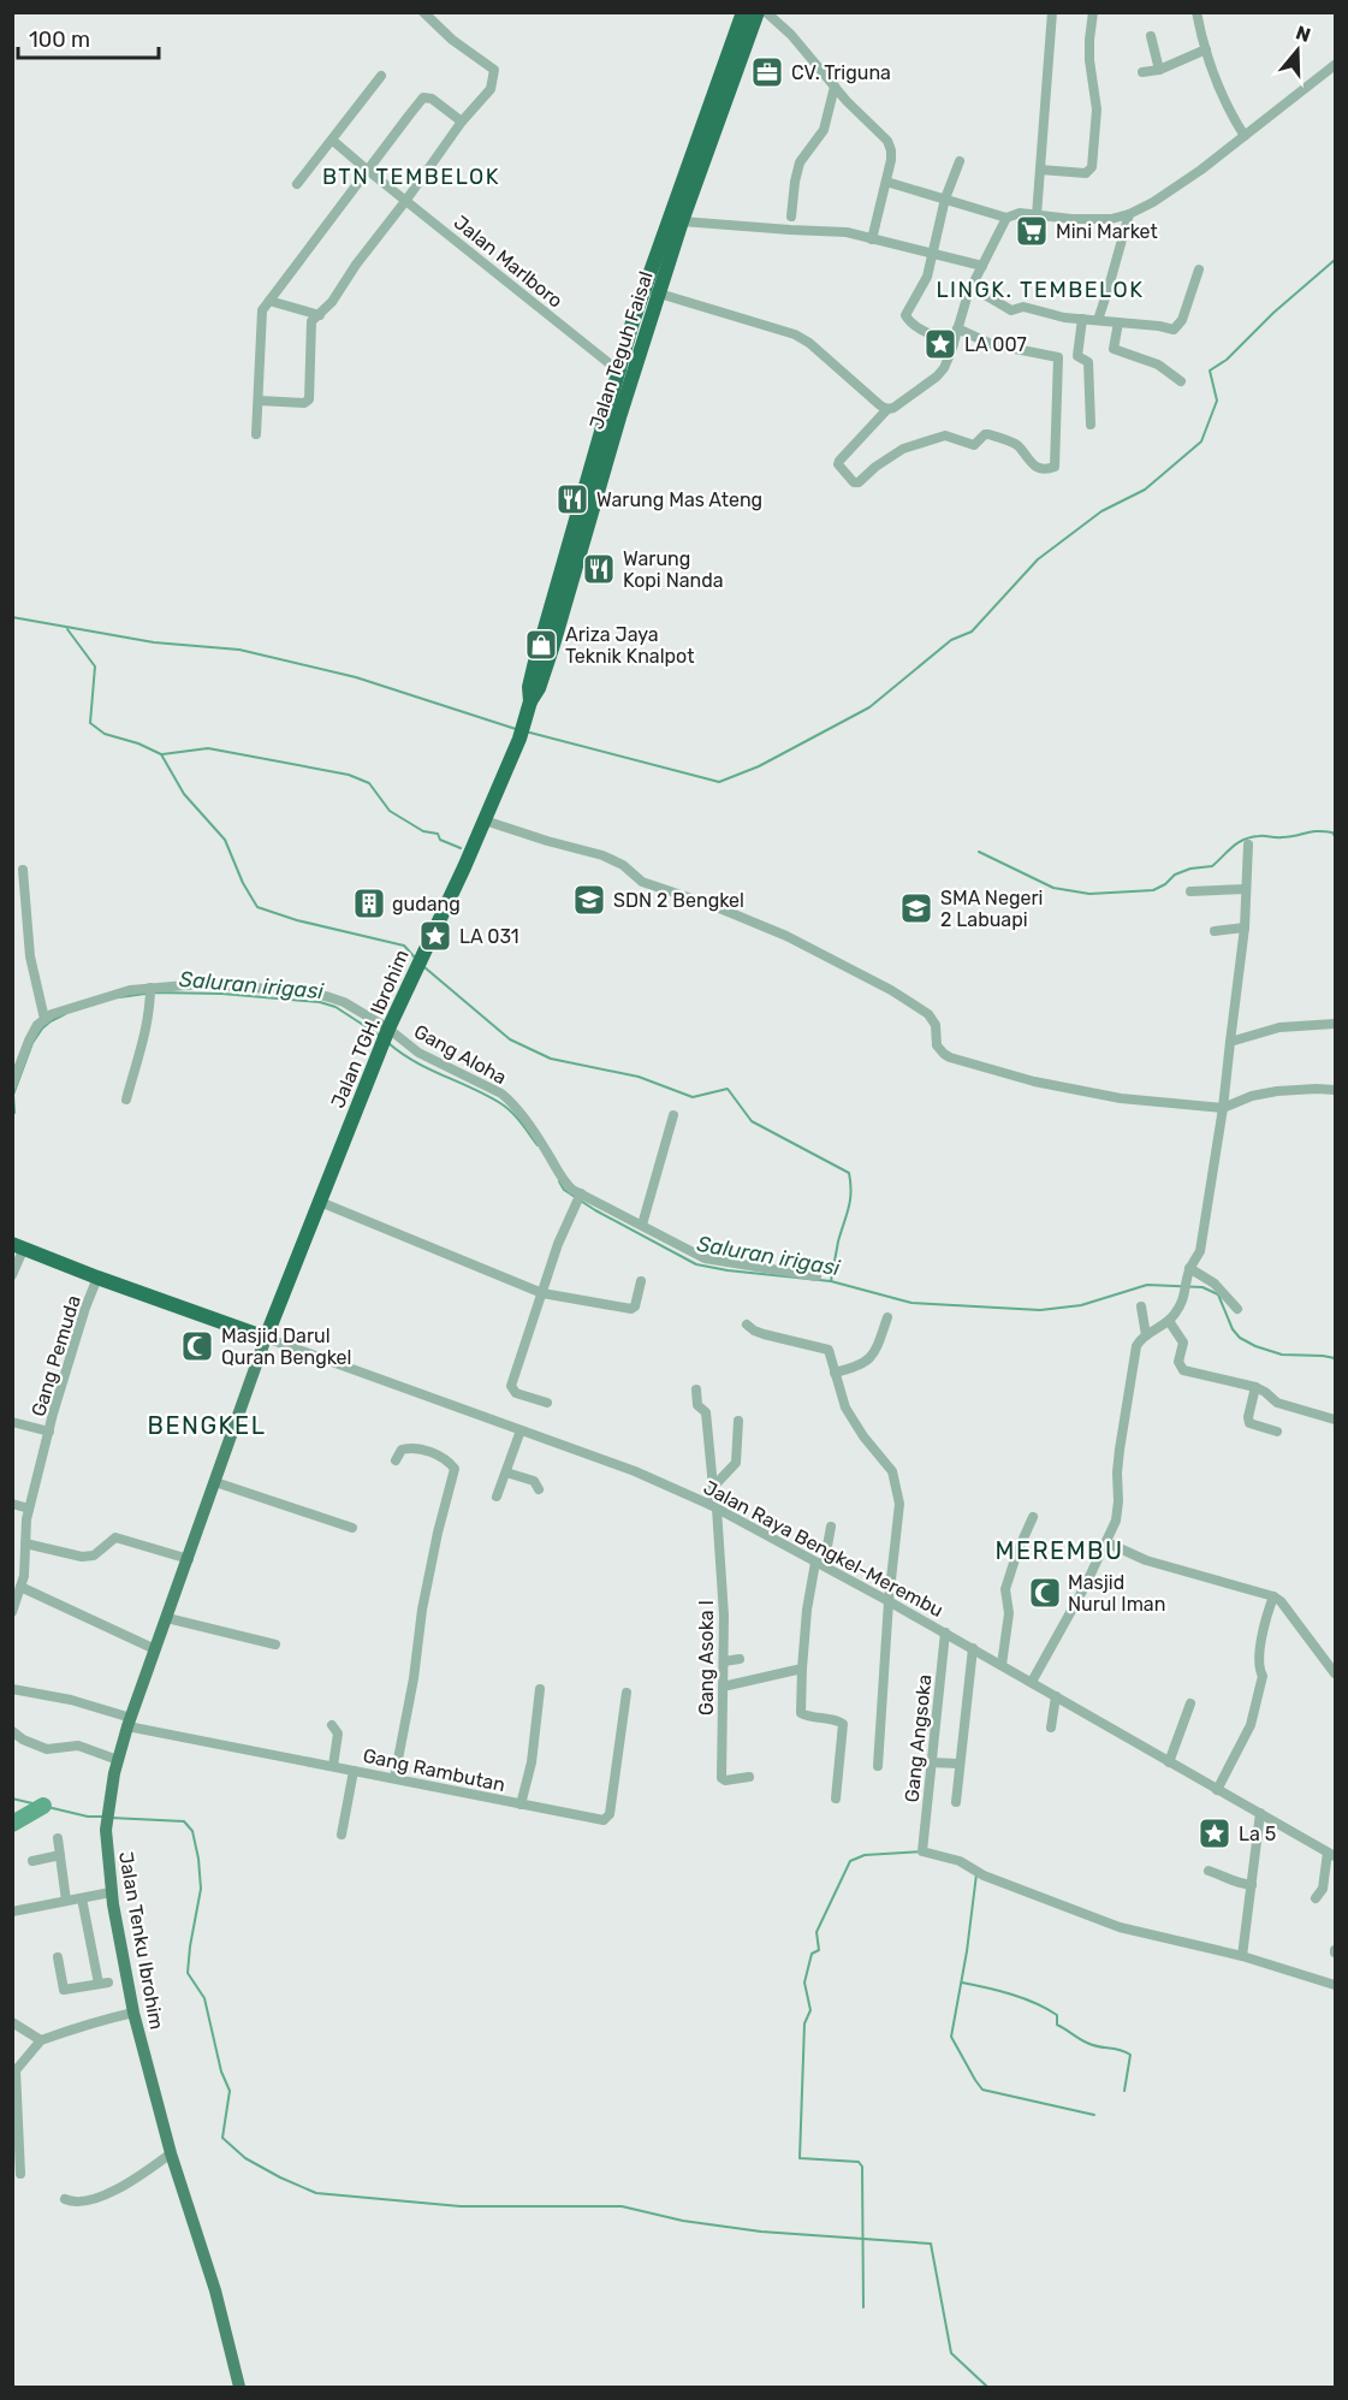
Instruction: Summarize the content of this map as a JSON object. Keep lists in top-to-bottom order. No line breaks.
{"streets":{"highway":["Jalan Teguh Faisal","Jalan TGH. Ibrohim"],"main road":["Jalan Tenku Ibrohim"],"street":["Jalan Marlboro","Gang Aloha","Gang Pemuda","Jalan Raya Bengkel-Merembu","Gang Asoka I","Gang Angsoka","Gang Rambutan"]},"crossings":[["Jalan Marlboro","Jalan Teguh Faisal"],["Jalan Teguh Faisal","Jalan TGH. Ibrohim"],["Jalan TGH. Ibrohim","Gang Aloha"],["Jalan TGH. Ibrohim","Jalan Raya Bengkel-Merembu"],["Jalan TGH. Ibrohim","Jalan Tenku Ibrohim"],["Jalan Raya Bengkel-Merembu","Gang Asoka I"],["Jalan Raya Bengkel-Merembu","Gang Angsoka"],["Jalan Raya Bengkel-Merembu","Jalan Tenku Ibrohim"],["Gang Rambutan","Jalan Tenku Ibrohim"]],"districts":["BTN TEMBELOK","LINGK. TEMBELOK","BENGKEL","MEREMBU"],"water":["Saluran irigasi"],"places":{"office":["CV. Triguna"],"supermarket":["Mini Market"],"place":["LA 007","LA 031","La 5"],"restaurant":["Warung Mas Ateng","Warung Kopi Nanda"],"shop":["Ariza Jaya Teknik Knalpot"],"school or university":["SDN 2 Bengkel","SMA Negeri 2 Labuapi"],"building":["gudang"],"mosque":["Masjid Darul Quran Bengkel","Masjid Nurul Iman"]},"scale_bar":"100 m","north":"top"}
